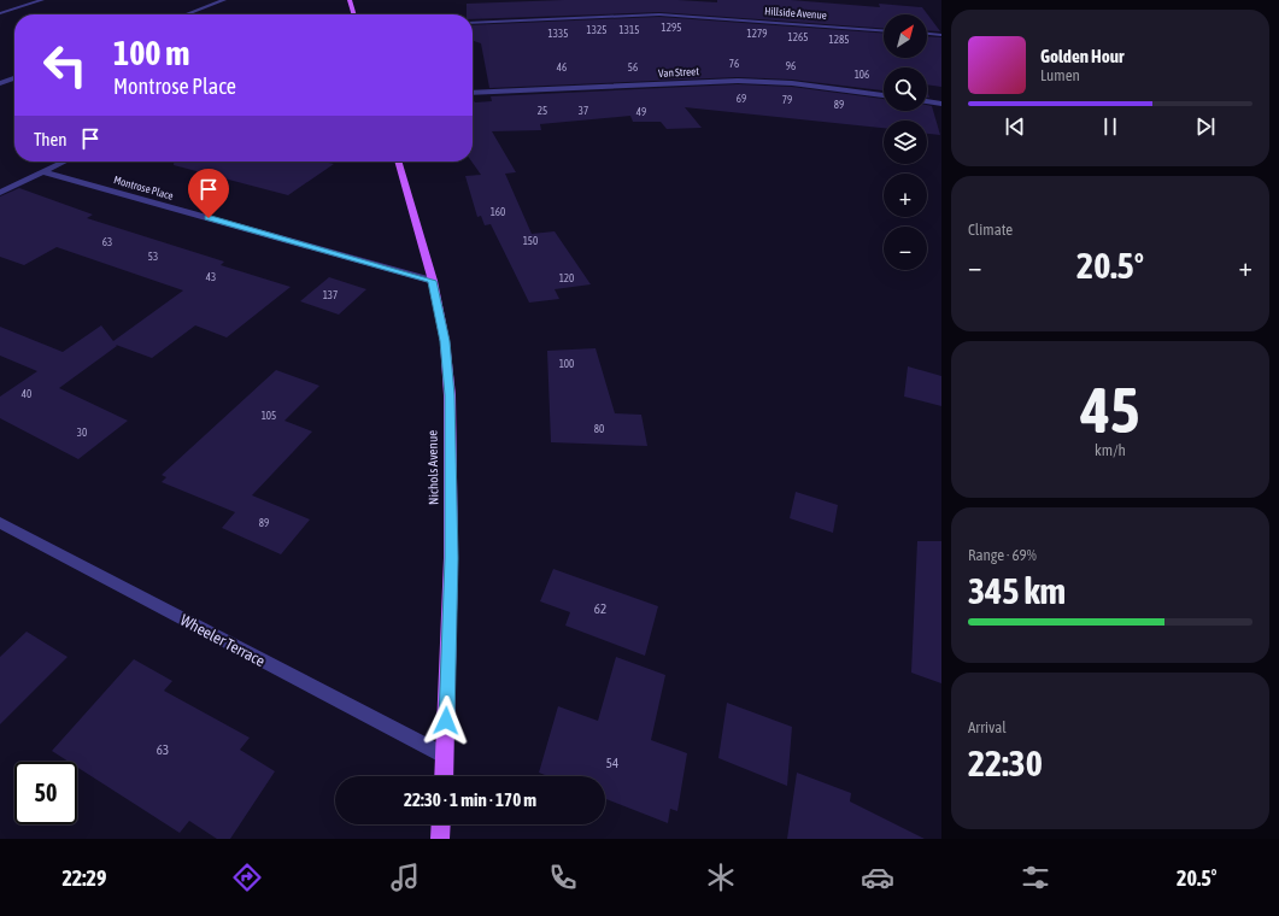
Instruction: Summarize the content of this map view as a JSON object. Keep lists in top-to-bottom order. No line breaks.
{"streets":{"main road":["Nichols Avenue"],"street":["Hillside Avenue","Van Street","Montrose Place","Wheeler Terrace"]},"crossings":[["Montrose Place","Nichols Avenue"],["Nichols Avenue","Wheeler Terrace"]],"house_numbers":["1295","1325","1315","1335","1279","1265","1285","76","96","46","56","106","69","79","89","25","37","49","160","150","63","53","43","120","137","100","40","105","80","30","89","62","63","54"],"north":"top right","page":{"map_buttons":["+","−"],"turn":["100 m","Montrose Place"],"song":["Golden Hour","Lumen"],"then":"Then","tile":["Climate",["45","km/h"],["Range · 69%","345 km"],["Arrival","22:30"]],"heat":["−","20.5°","+"],"limit":"50","trip":"22:30 · 1 min · 170 m","tabs":["22:29","20.5°"]}}
